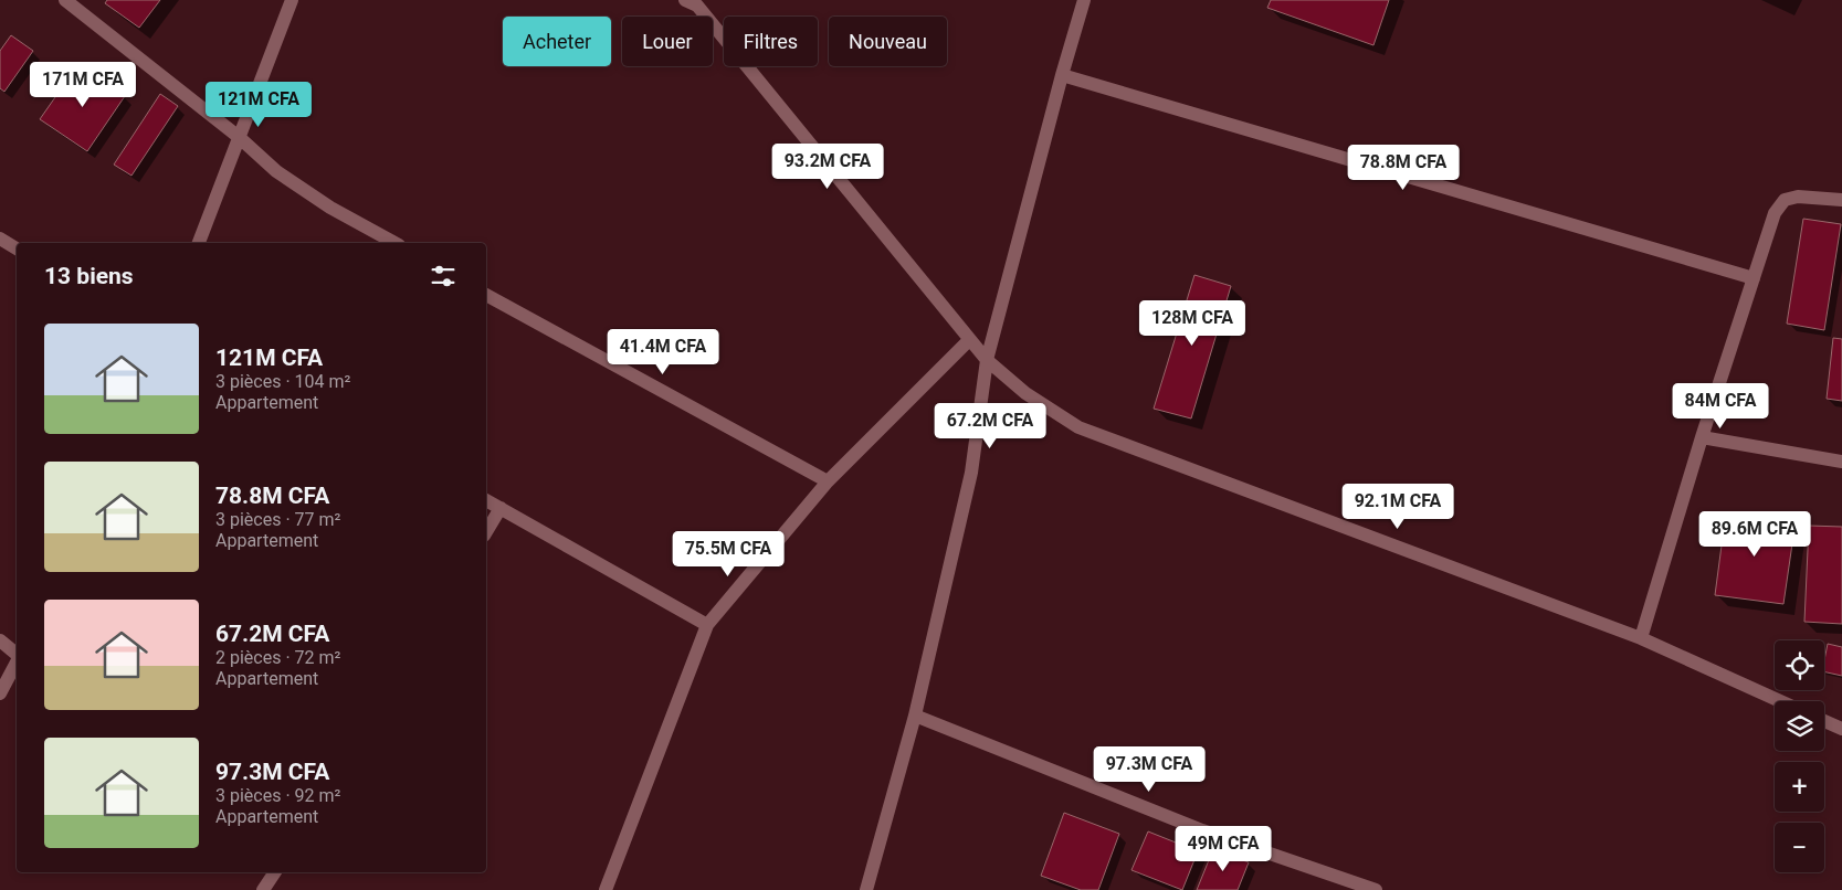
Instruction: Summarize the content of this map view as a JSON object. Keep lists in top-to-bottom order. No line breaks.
{"page":{"chip":["Acheter","Louer","Filtres","Nouveau"],"price":["171M CFA","121M CFA","93.2M CFA","78.8M CFA","128M CFA","41.4M CFA","84M CFA","67.2M CFA","92.1M CFA","89.6M CFA","75.5M CFA","97.3M CFA","49M CFA"],"heading":"13 biens","list":[{"name":"121M CFA","note":"3 pièces · 104 m² · Appartement"},{"name":"78.8M CFA","note":"3 pièces · 77 m² · Appartement"},{"name":"67.2M CFA","note":"2 pièces · 72 m² · Appartement"},{"name":"97.3M CFA","note":"3 pièces · 92 m² · Appartement"}],"map_buttons":["+","−"]}}
